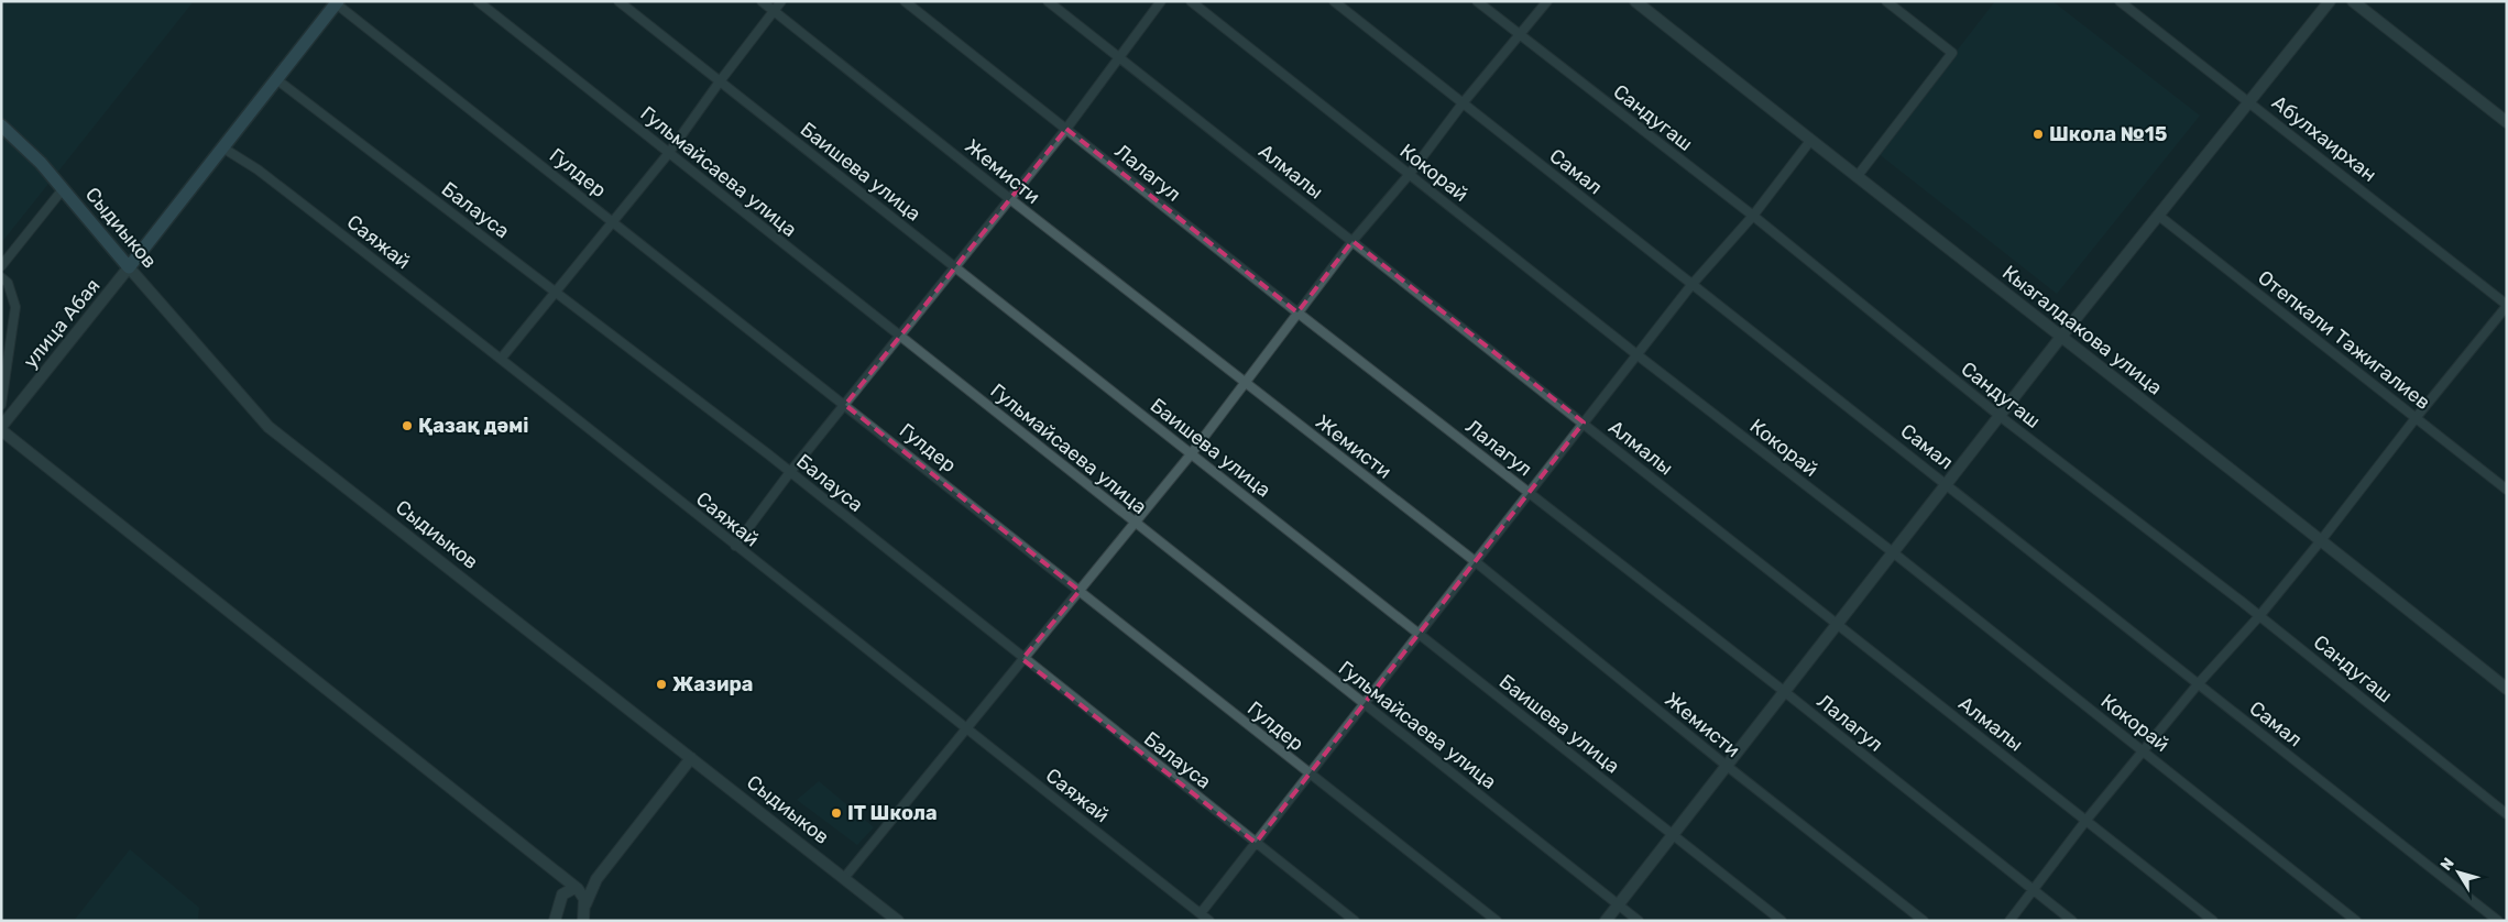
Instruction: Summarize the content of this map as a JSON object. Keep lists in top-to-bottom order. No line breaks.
{"streets":{"main road":["Сыдиыков"],"street":["Сандугаш","Абулхаирхан","Гульмайсаева улица","Баишева улица","Жемисти","Алмалы","Самал","Гулдер","Лалагул","Кокорай","Балауса","Саяжай","улица Абая","Кызгалдакова улица","Отепкали Тажигалиев"]},"crossings":[["Сыдиыков","улица Абая"]],"places":["Школа №15","Қазақ дәмі","Жазира","IT Школа"],"north":"top left"}
